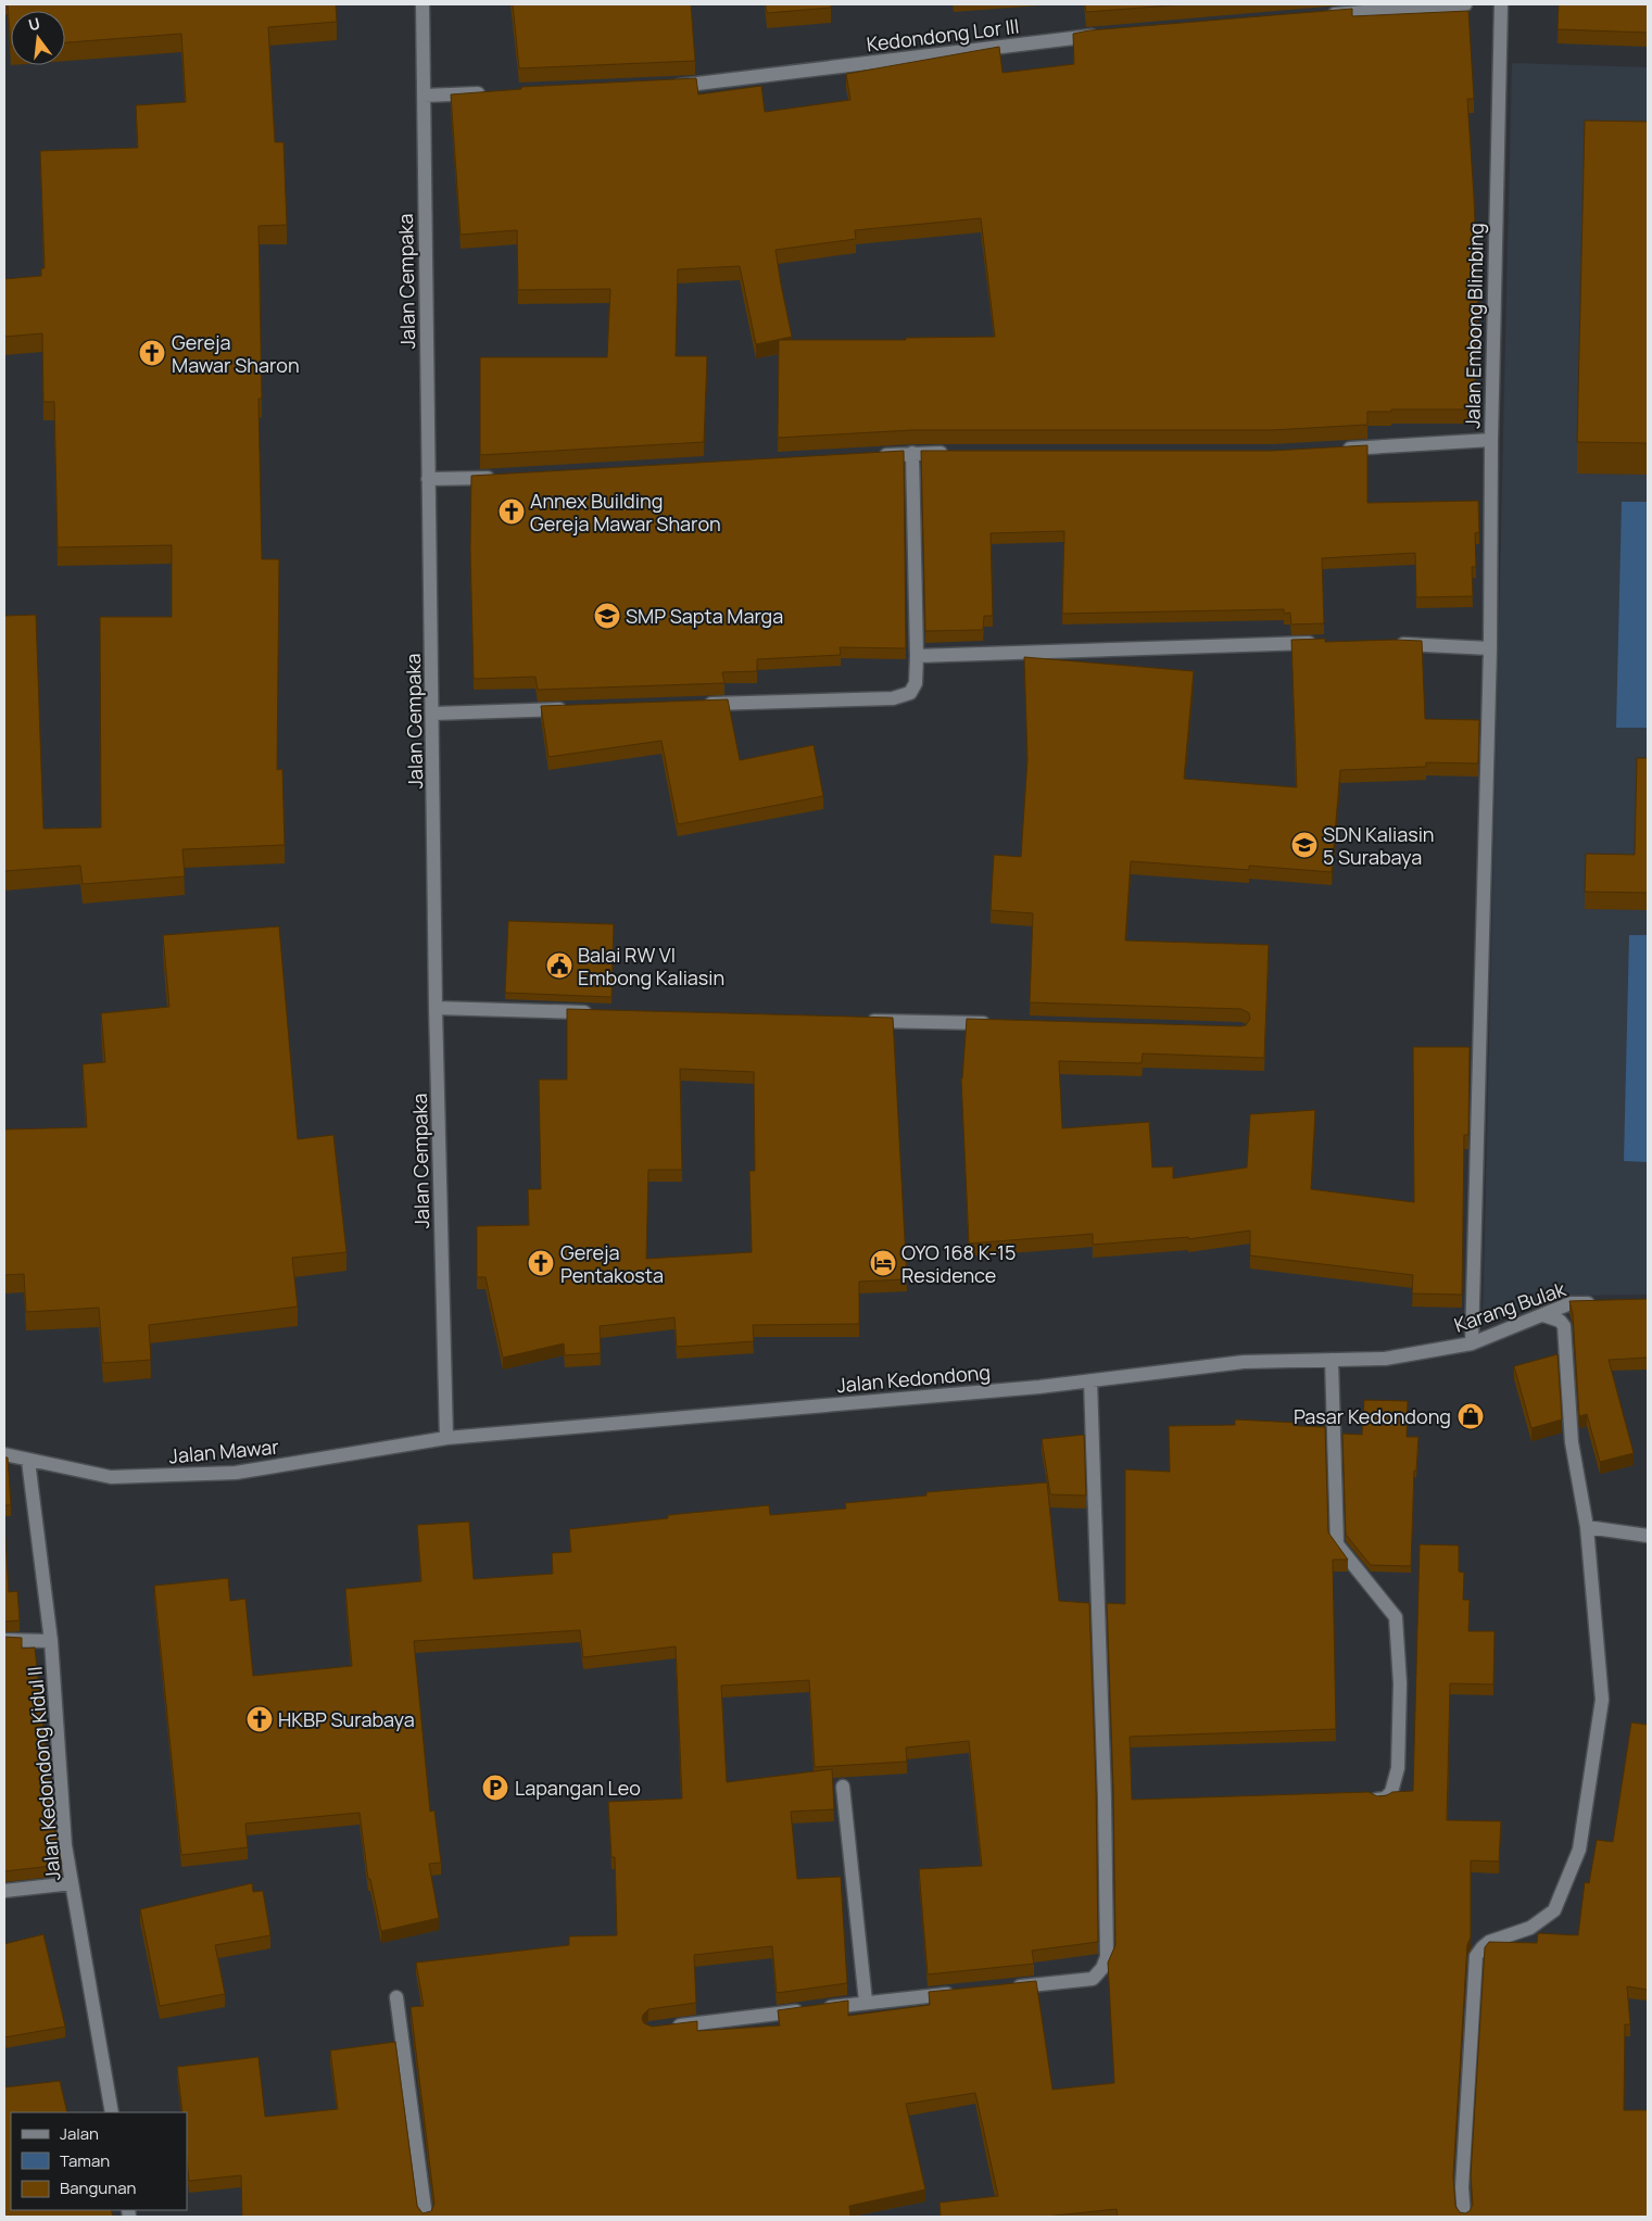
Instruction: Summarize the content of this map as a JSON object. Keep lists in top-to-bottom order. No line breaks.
{"streets":{"street":["Kedondong Lor III","Jalan Cempaka","Jalan Embong Blimbing","Karang Bulak","Jalan Kedondong","Jalan Mawar","Jalan Kedondong Kidul II"]},"crossings":[["Jalan Cempaka","Jalan Kedondong"],["Jalan Cempaka","Jalan Mawar"],["Jalan Embong Blimbing","Karang Bulak"],["Karang Bulak","Jalan Kedondong"],["Jalan Kedondong","Jalan Mawar"],["Jalan Mawar","Jalan Kedondong Kidul II"]],"places":{"church":["Gereja Mawar Sharon","Annex Building Gereja Mawar Sharon","Gereja Pentakosta","HKBP Surabaya"],"school or university":["SMP Sapta Marga","SDN Kaliasin 5 Surabaya"],"public building":["Balai RW VI Embong Kaliasin"],"hotel":["OYO 168 K-15 Residence"],"shop":["Pasar Kedondong"],"parking":["Lapangan Leo"]},"legend":["Jalan","Taman","Bangunan"],"north":"top"}
